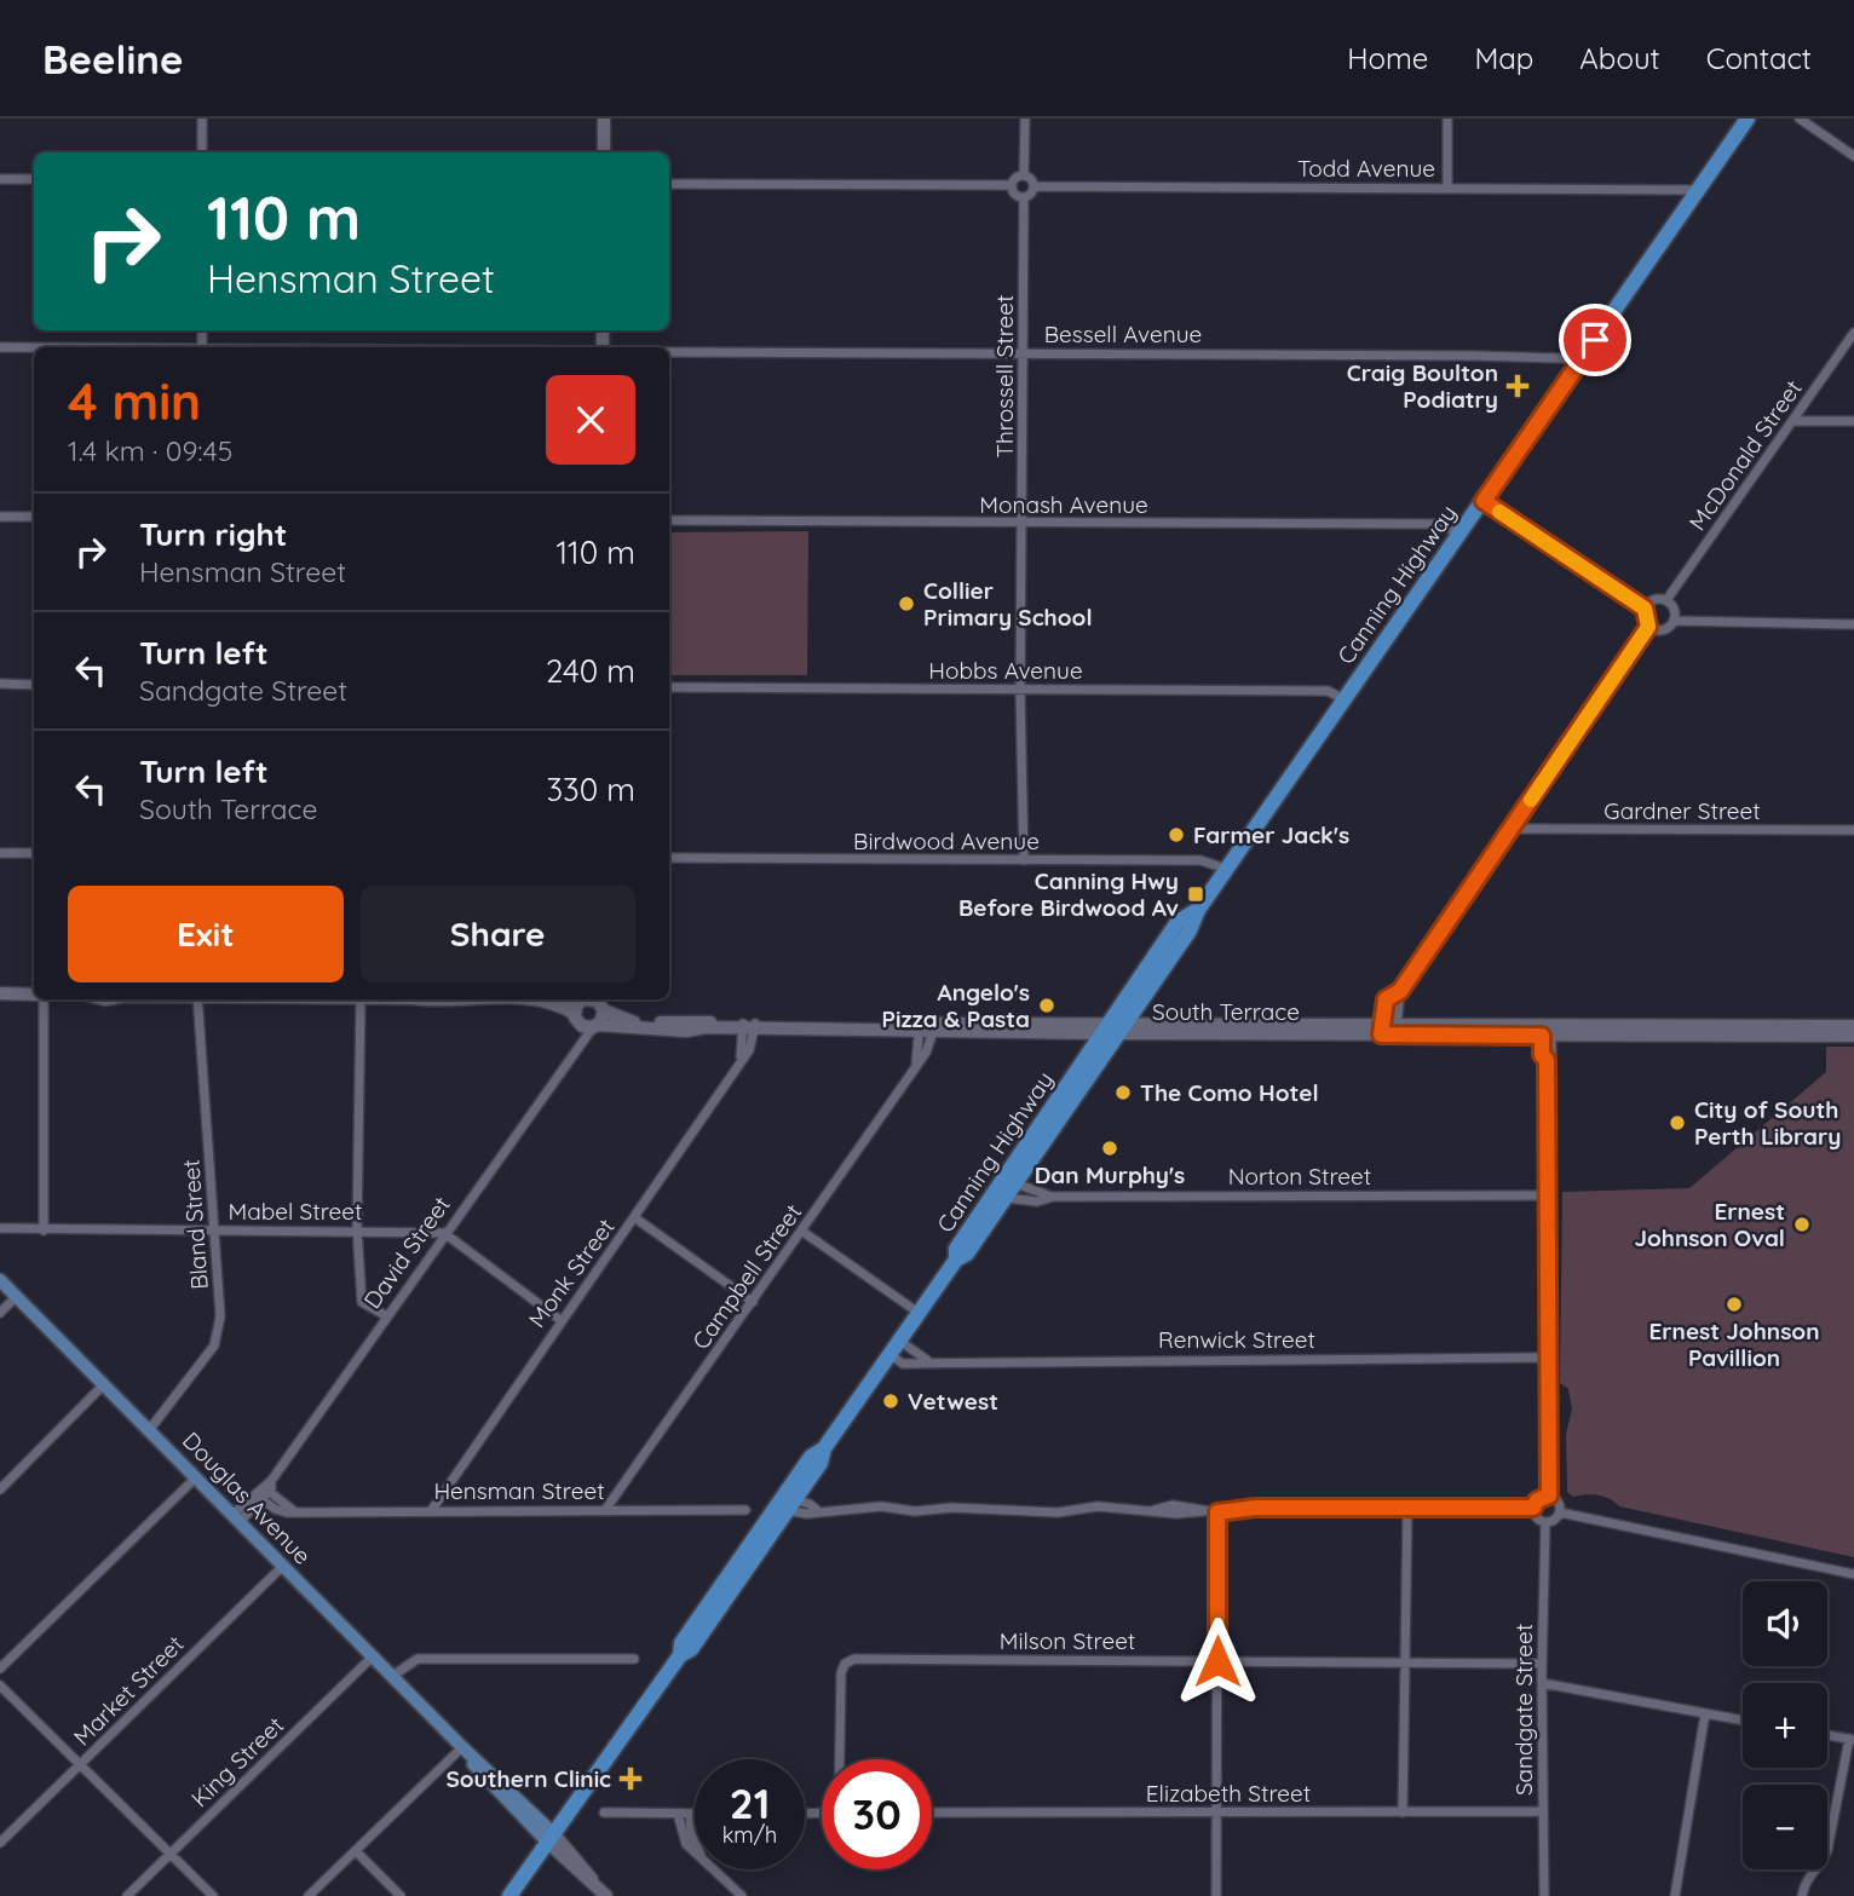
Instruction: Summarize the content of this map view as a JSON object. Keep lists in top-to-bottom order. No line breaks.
{"streets":{"highway":["Canning Highway"],"main road":["South Terrace","Douglas Avenue"],"street":["Todd Avenue","Bessell Avenue","Throssell Street","McDonald Street","Monash Avenue","Hobbs Avenue","Gardner Street","Birdwood Avenue","Norton Street","Mabel Street","Bland Street","David Street","Monk Street","Campbell Street","Renwick Street","Hensman Street","Milson Street","Market Street","Sandgate Street","King Street","Elizabeth Street"]},"crossings":[["Todd Avenue","Throssell Street"],["Todd Avenue","Canning Highway"],["Bessell Avenue","Throssell Street"],["Bessell Avenue","Canning Highway"],["Throssell Street","Monash Avenue"],["Throssell Street","Hobbs Avenue"],["Throssell Street","Birdwood Avenue"],["Monash Avenue","Canning Highway"],["Canning Highway","Hobbs Avenue"],["Canning Highway","Birdwood Avenue"],["Canning Highway","South Terrace"],["Canning Highway","Norton Street"],["Canning Highway","Renwick Street"],["Canning Highway","Douglas Avenue"],["South Terrace","David Street"],["South Terrace","Monk Street"],["South Terrace","Campbell Street"],["Mabel Street","Bland Street"],["Mabel Street","David Street"],["Bland Street","Douglas Avenue"],["David Street","Hensman Street"],["David Street","Douglas Avenue"],["Monk Street","Hensman Street"],["Campbell Street","Hensman Street"],["Douglas Avenue","Market Street"],["Douglas Avenue","King Street"],["Milson Street","Sandgate Street"],["Sandgate Street","Elizabeth Street"]],"places":{"health":["Craig Boulton Podiatry","Southern Clinic"],"other":["Collier Primary School","Farmer Jack's","Angelo's Pizza & Pasta","The Como Hotel","City of South Perth Library","Dan Murphy's","Ernest Johnson Oval","Ernest Johnson Pavillion","Vetwest"],"transit":["Canning Hwy Before Birdwood Av"]},"page":{"header":"Beeline","nav":["Home","Map","About","Contact"],"turn":["110 m","Hensman Street"],"heading":["4 min","1.4 km · 09:45"],"list":[{"name":"Turn right","note":"Hensman Street","value":"110 m"},{"name":"Turn left","note":"Sandgate Street","value":"240 m"},{"name":"Turn left","note":"South Terrace","value":"330 m"}],"buttons":["Exit","Share"],"map_buttons":["+","−"],"speed":"21 km/h","limit":"30"}}
